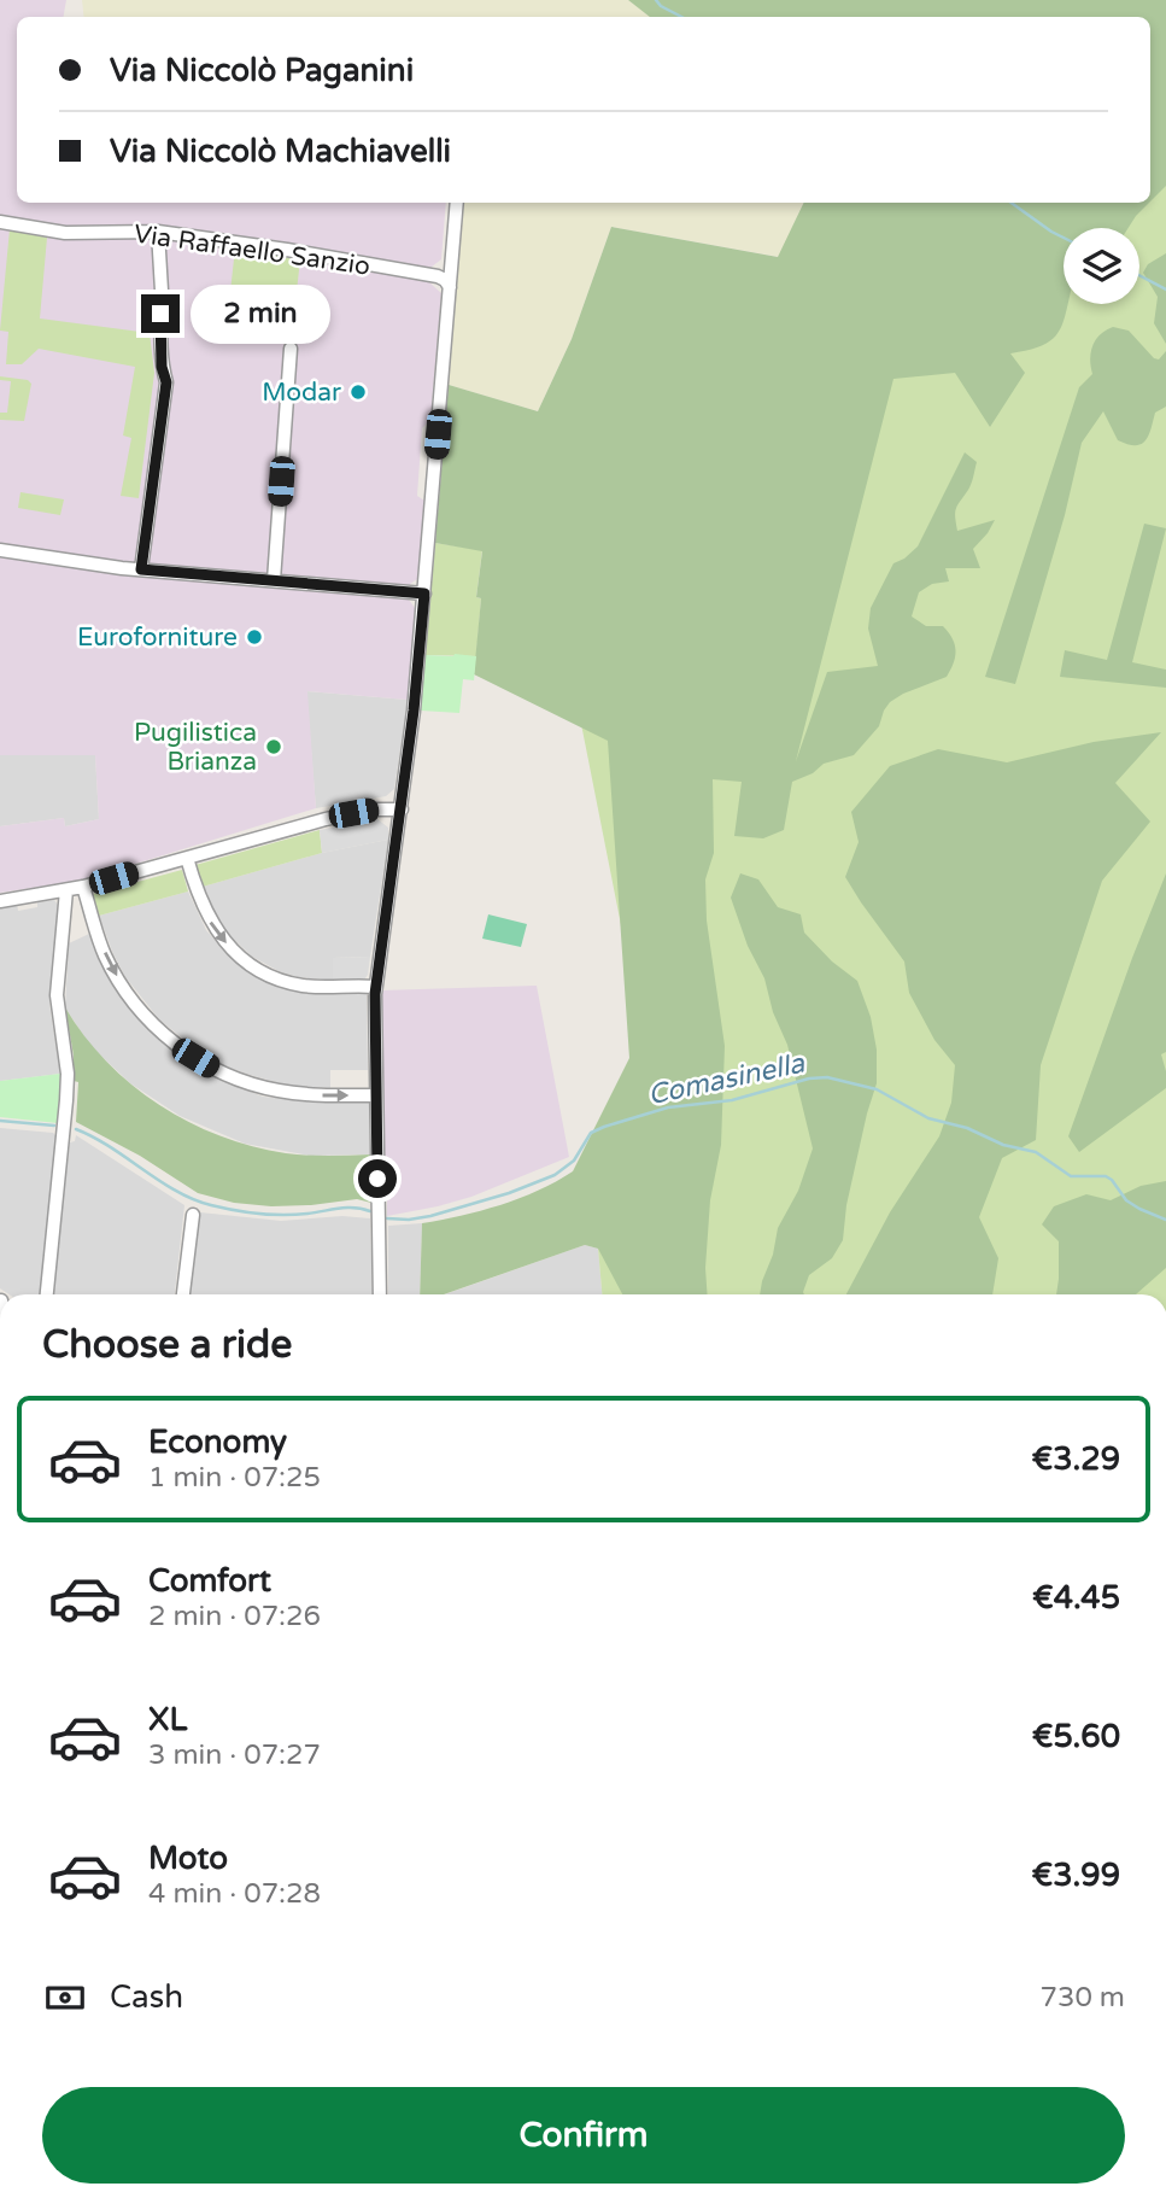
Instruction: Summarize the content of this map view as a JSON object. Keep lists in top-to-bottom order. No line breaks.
{"streets":{"street":["Via Raffaello Sanzio"]},"water":["Comasinella"],"places":["Modar","Euroforniture","Pugilistica Brianza"],"page":{"banner":["Via Niccolò Paganini","Via Niccolò Machiavelli"],"bubble":"2 min","heading":"Choose a ride","list":[{"name":"Economy","note":"1 min · 07:25","value":"€3.29"},{"name":"Comfort","note":"2 min · 07:26","value":"€4.45"},{"name":"XL","note":"3 min · 07:27","value":"€5.60"},{"name":"Moto","note":"4 min · 07:28","value":"€3.99"}],"pay":["Cash","730 m"],"buttons":"Confirm"}}
